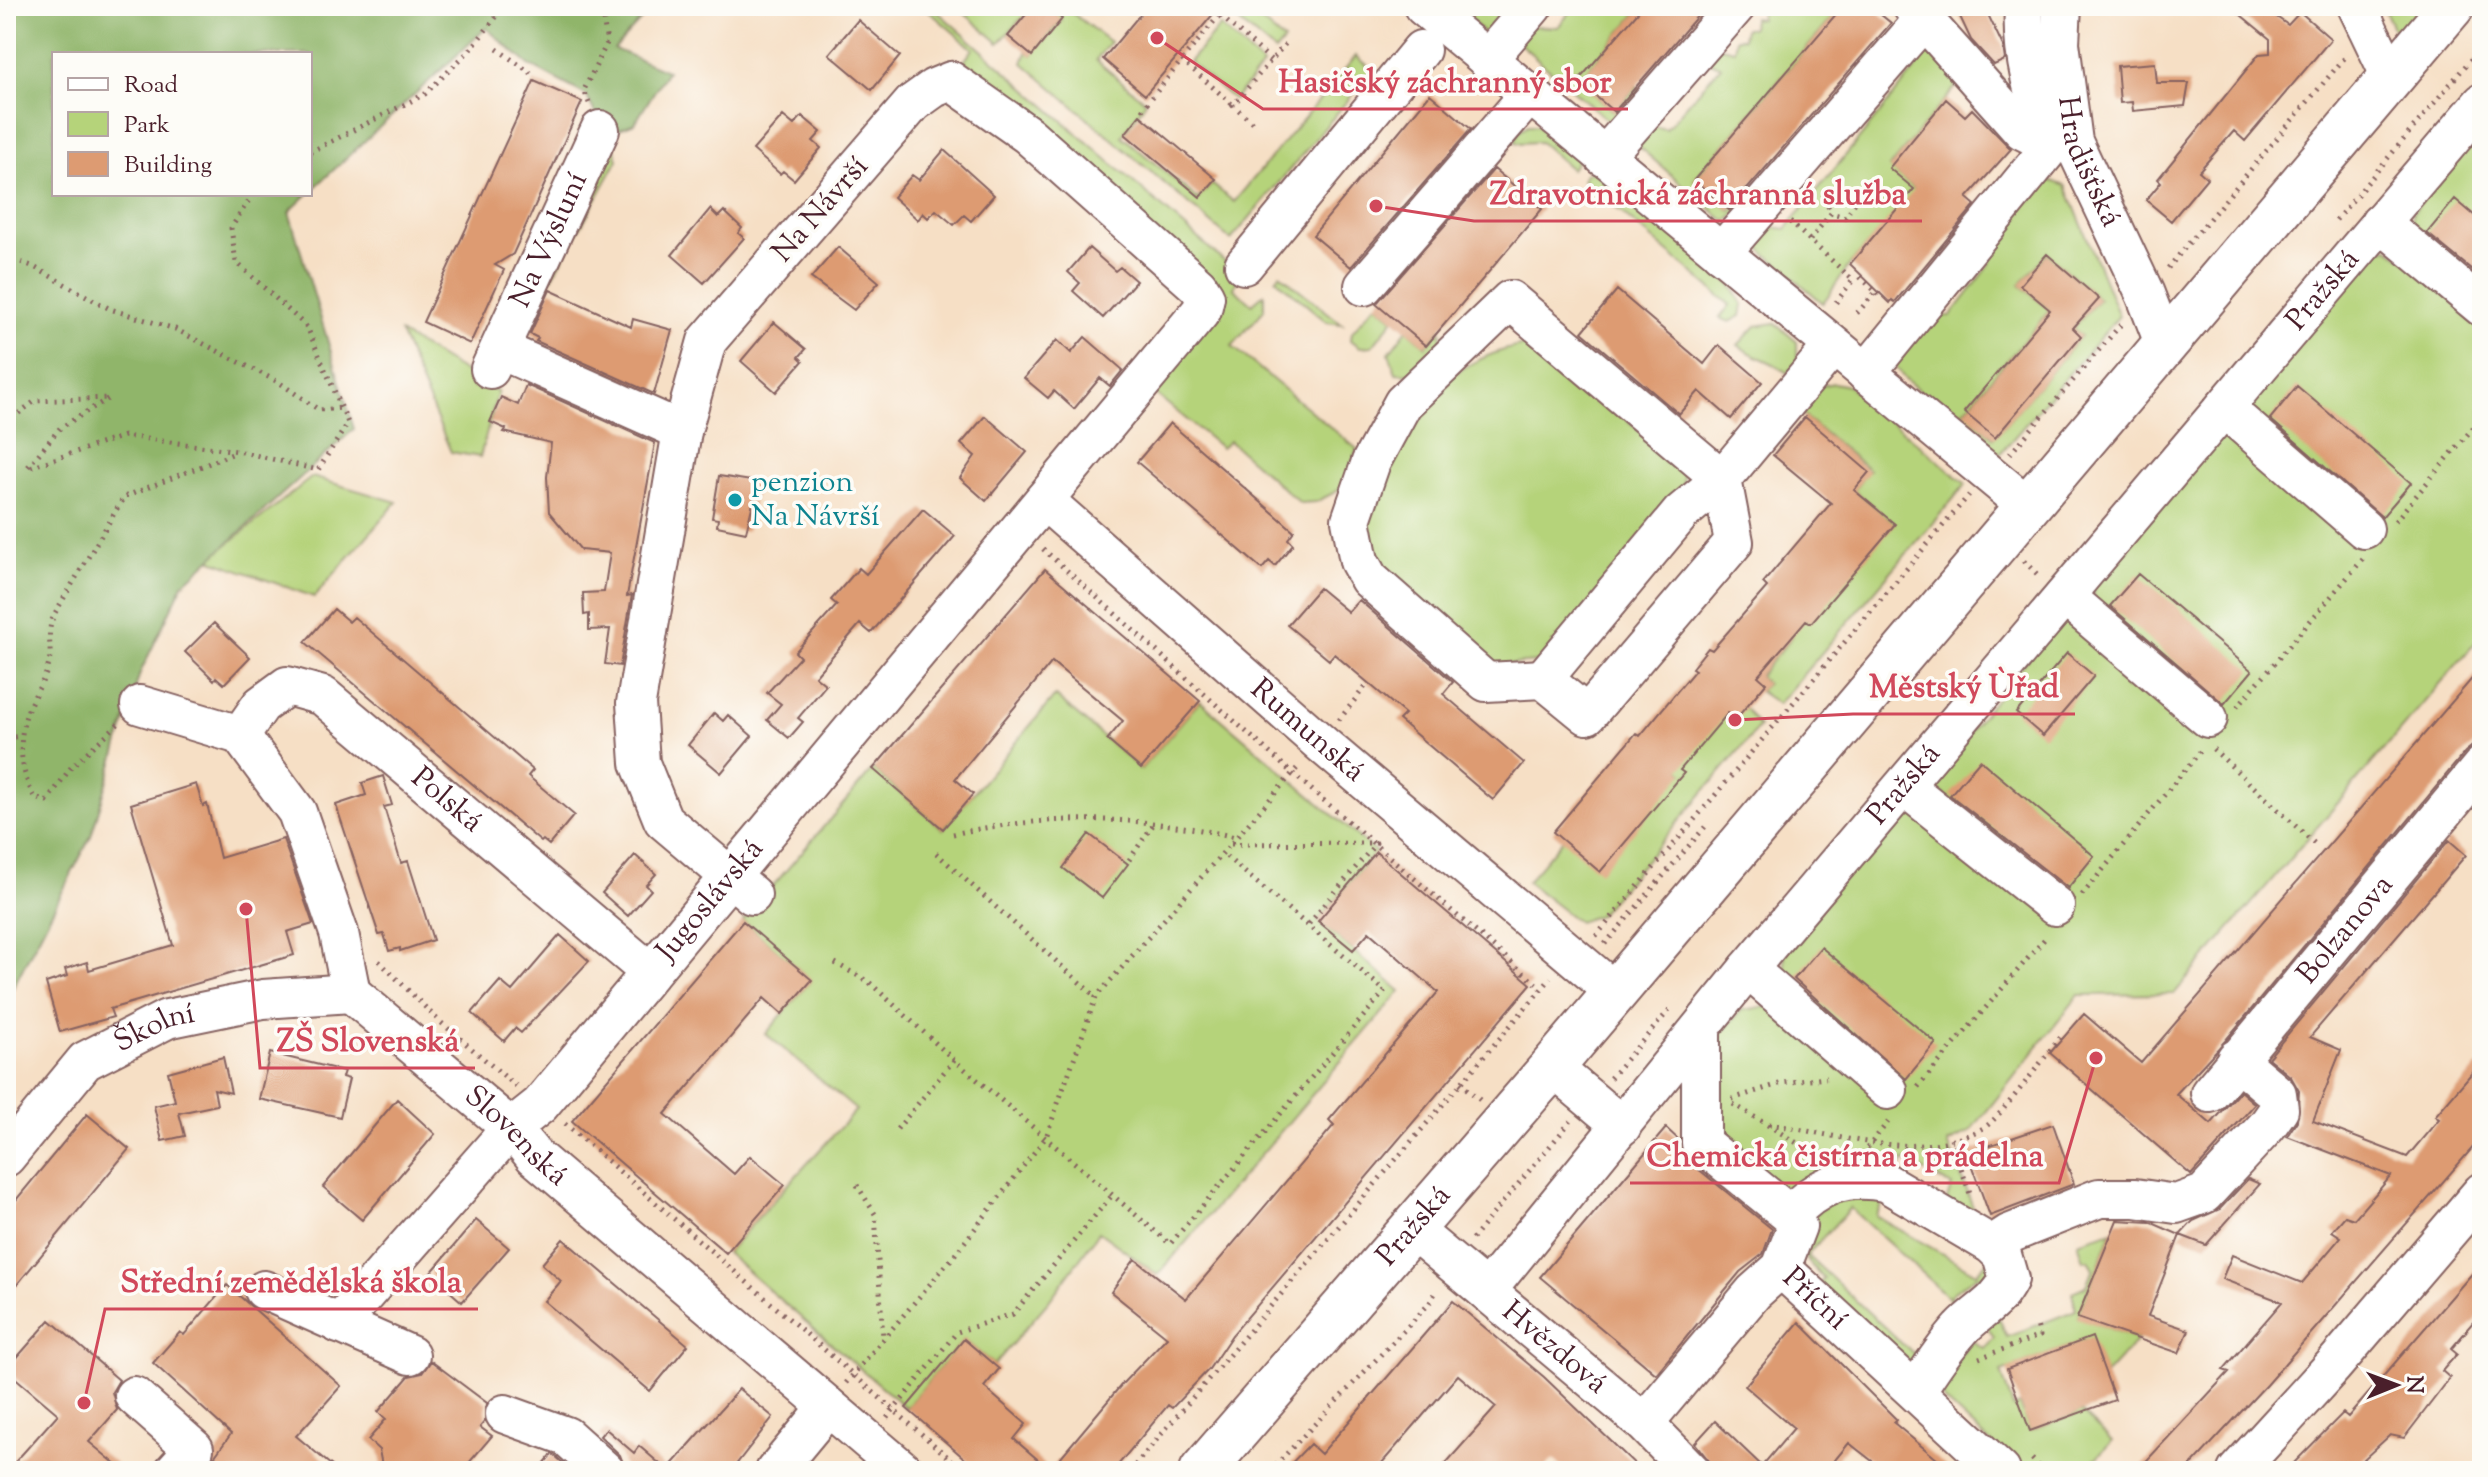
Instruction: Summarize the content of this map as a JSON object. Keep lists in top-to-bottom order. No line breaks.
{"streets":{"main road":["Pražská"],"street":["Hradišťská","Na Návrší","Na Výsluní","Rumunská","Polská","Jugoslávská","Bolzanova","Školní","Slovenská","Příční","Hvězdová"]},"crossings":[["Hradišťská","Pražská"],["Na Návrší","Na Výsluní"],["Na Návrší","Rumunská"],["Na Návrší","Jugoslávská"],["Pražská","Rumunská"],["Pražská","Hvězdová"],["Rumunská","Jugoslávská"],["Polská","Jugoslávská"],["Jugoslávská","Slovenská"],["Školní","Slovenská"],["Příční","Hvězdová"]],"places":["Hasičský záchranný sbor","Zdravotnická záchranná služba","penzion Na Návrší","Městský Ùřad","ZŠ Slovenská","Chemická čistírna a prádelna","Střední zemědělská škola"],"legend":["Road","Park","Building"],"north":"right"}
